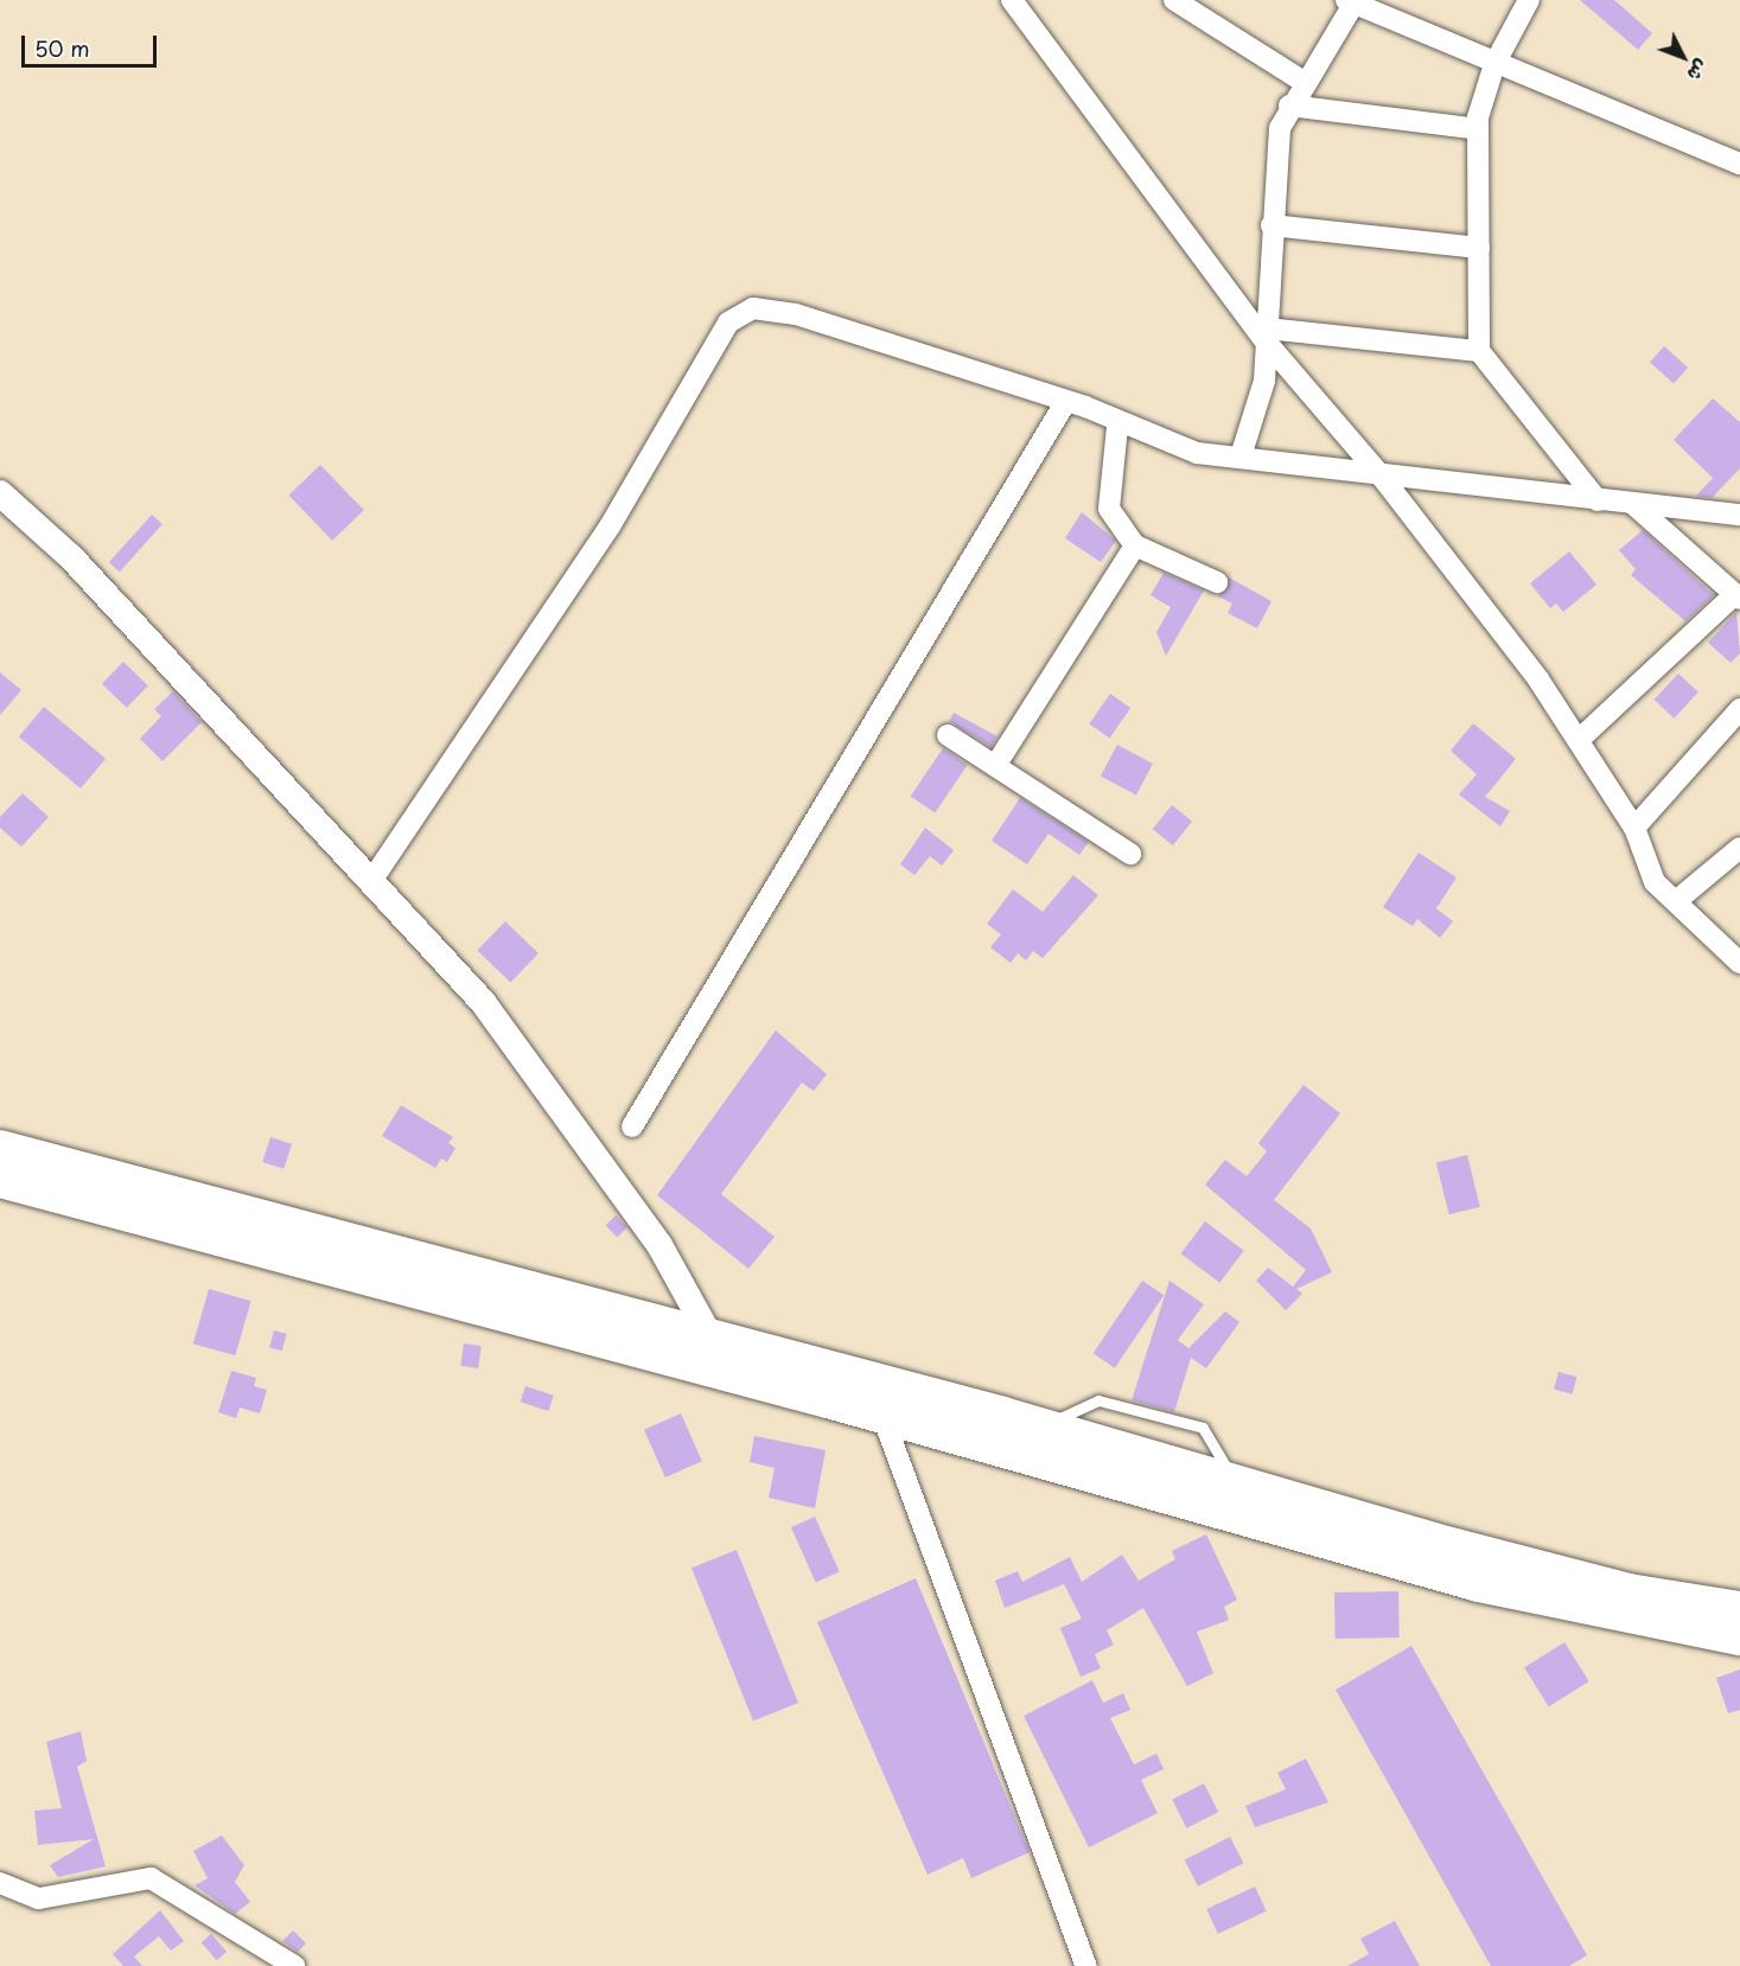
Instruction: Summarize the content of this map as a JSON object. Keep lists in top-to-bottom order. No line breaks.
{"scale_bar":"50 m","north":"bottom right"}
